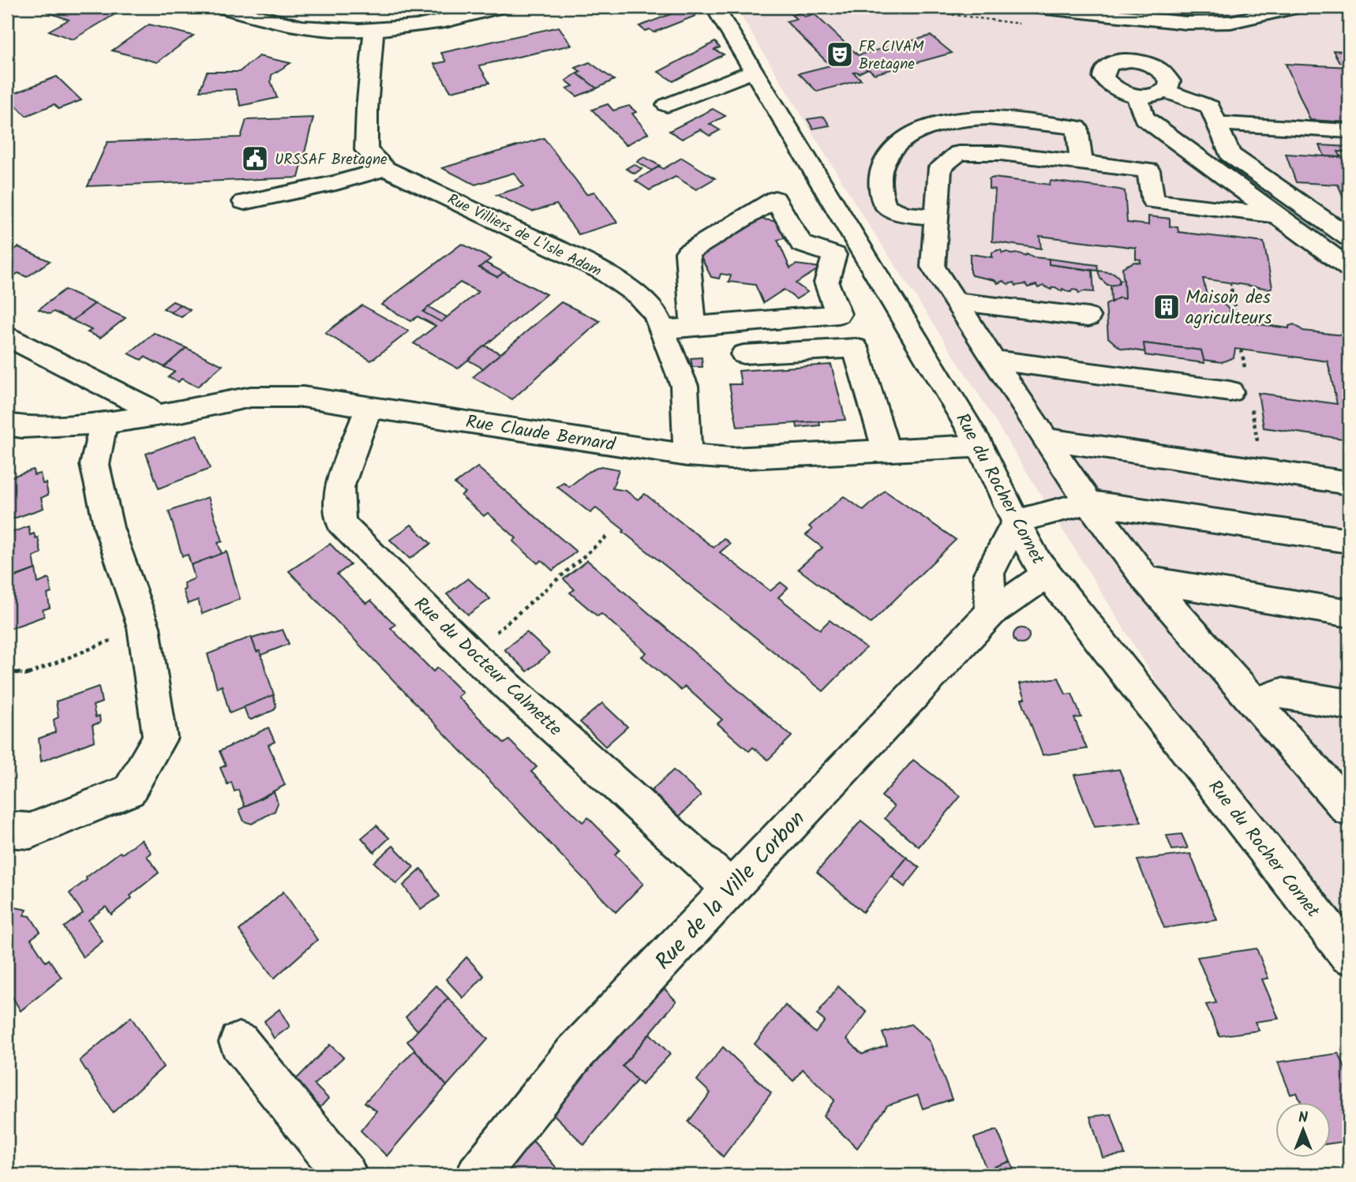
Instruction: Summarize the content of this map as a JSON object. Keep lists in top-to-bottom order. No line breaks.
{"streets":{"street":["Rue Villiers de L'Isle Adam","Rue Claude Bernard","Rue du Rocher Cornet","Rue du Docteur Calmette","Rue de la Ville Corbon"]},"crossings":[["Rue Villiers de L'Isle Adam","Rue Claude Bernard"],["Rue Claude Bernard","Rue du Rocher Cornet"],["Rue Claude Bernard","Rue du Docteur Calmette"],["Rue du Rocher Cornet","Rue de la Ville Corbon"],["Rue du Docteur Calmette","Rue de la Ville Corbon"]],"places":{"theatre":["FR CIVAM Bretagne"],"public building":["URSSAF Bretagne"],"building":["Maison des agriculteurs"]},"north":"top"}
